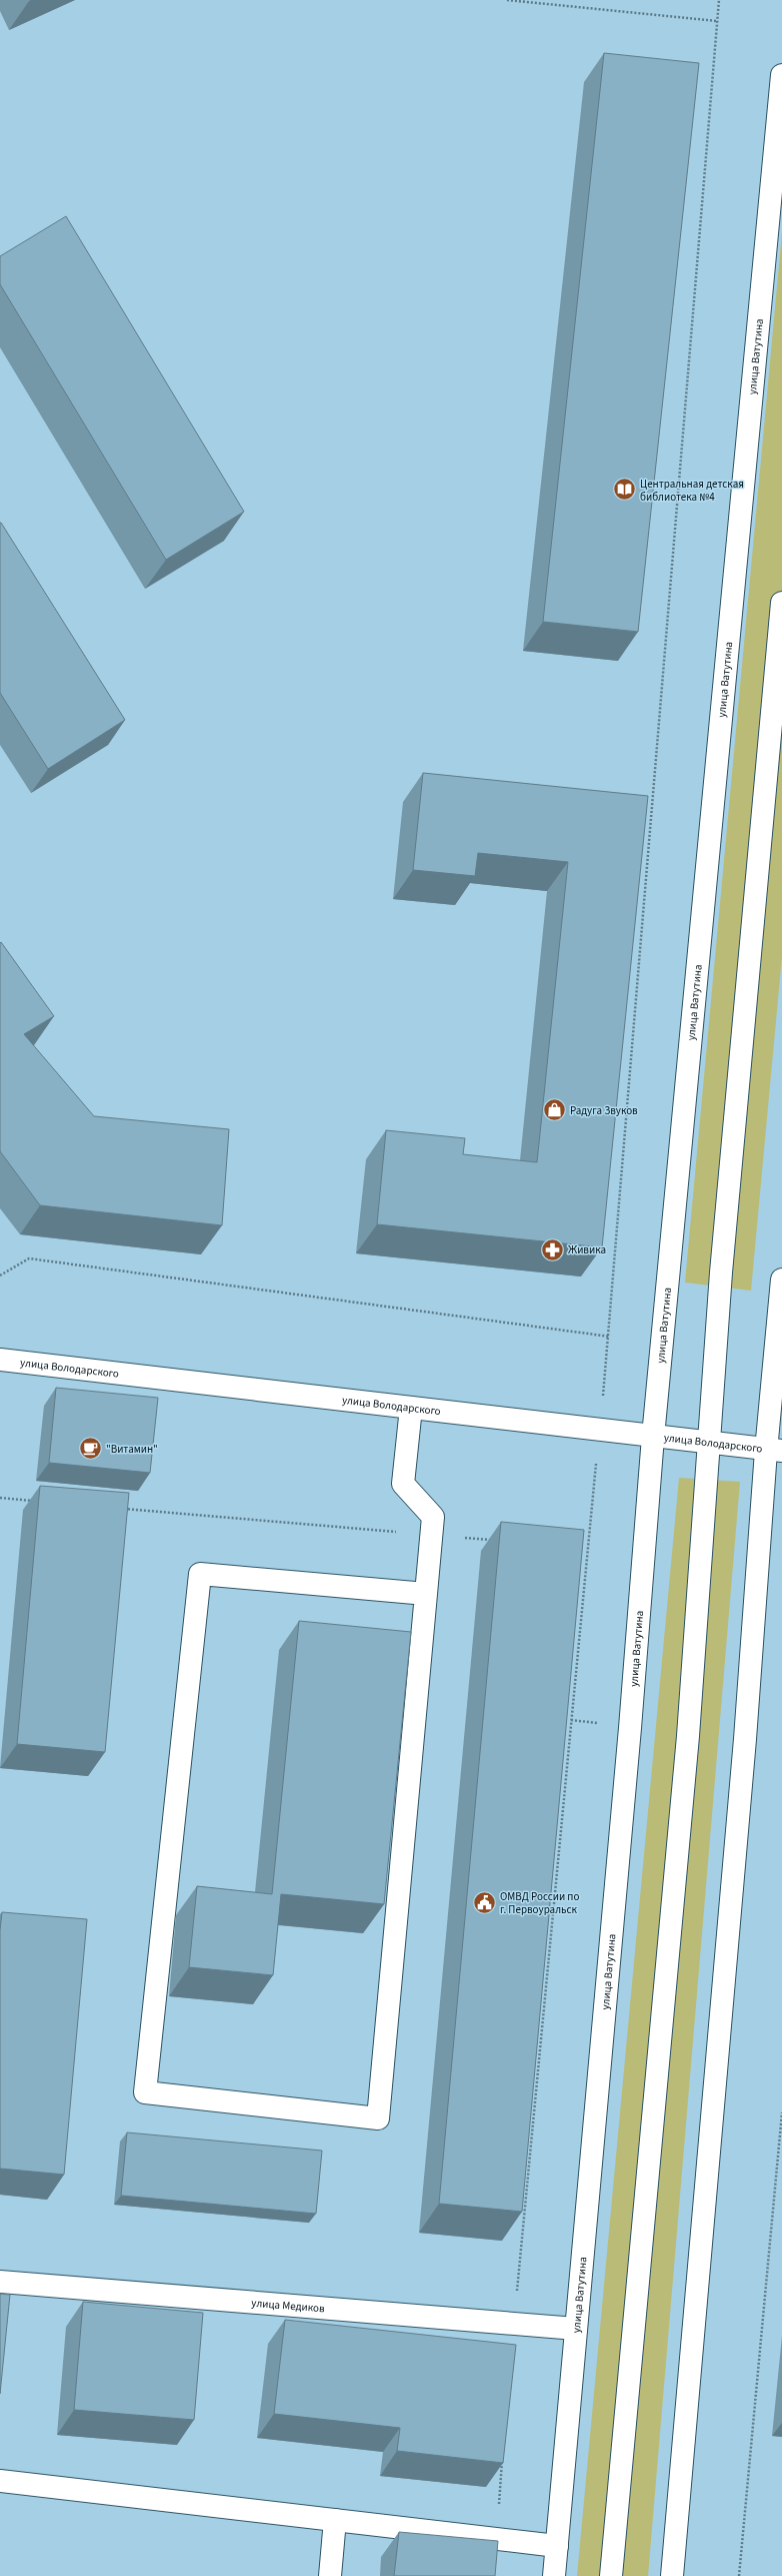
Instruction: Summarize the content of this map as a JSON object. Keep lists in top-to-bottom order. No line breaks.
{"streets":{"street":["улица Ватутина","улица Володарского","улица Медиков"]},"crossings":[["улица Ватутина","улица Володарского"],["улица Ватутина","улица Медиков"]],"places":{"library":["Центральная детская библиотека №4"],"shop":["Радуга Звуков"],"pharmacy":["Живика"],"cafe":["\"Витамин\""],"public building":["ОМВД России по г. Первоуральск"]}}
